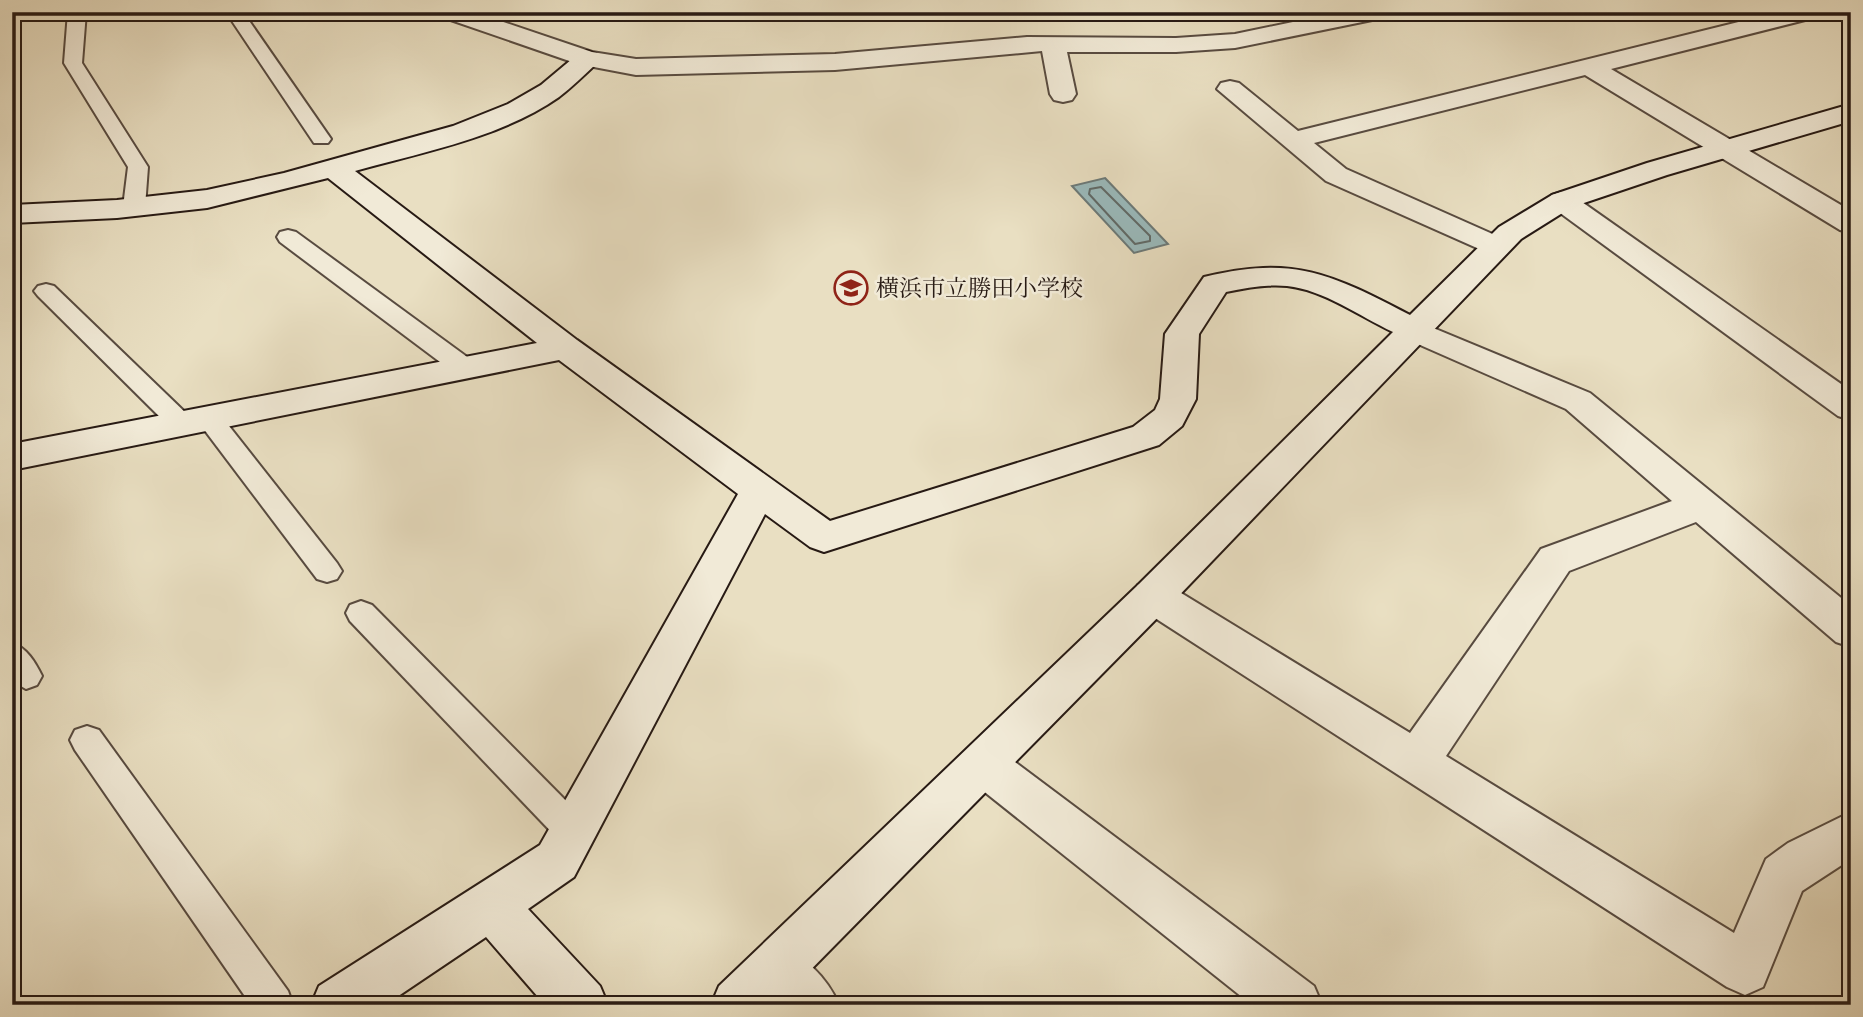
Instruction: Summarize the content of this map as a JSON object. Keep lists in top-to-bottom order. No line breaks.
{"places":{"school or university":["横浜市立勝田小学校"]}}
